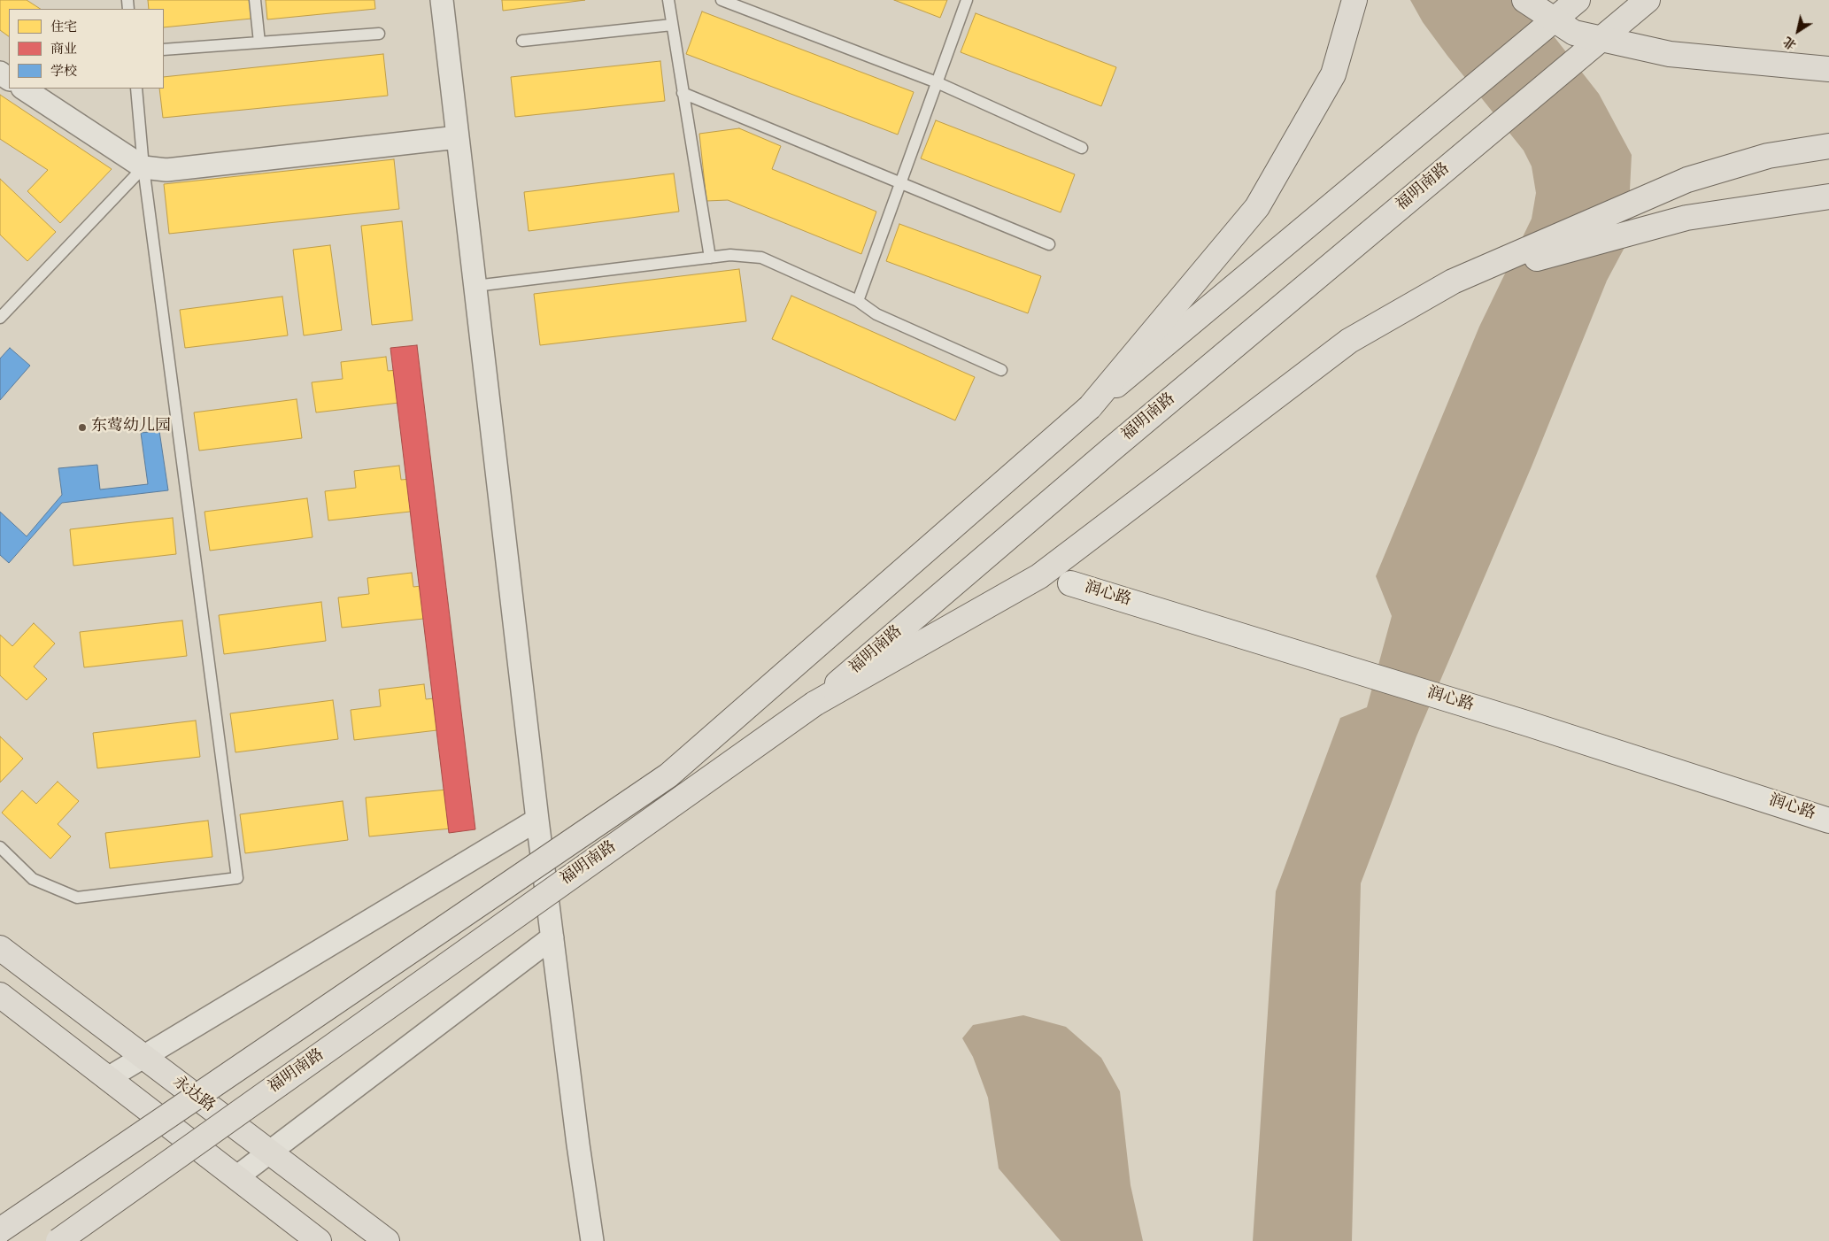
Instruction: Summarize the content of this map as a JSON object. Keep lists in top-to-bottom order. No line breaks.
{"streets":{"main road":["福明南路","永达路"],"street":["润心路"]},"places":["东莺幼儿园"],"legend":["住宅","商业","学校"],"north":"bottom left"}
